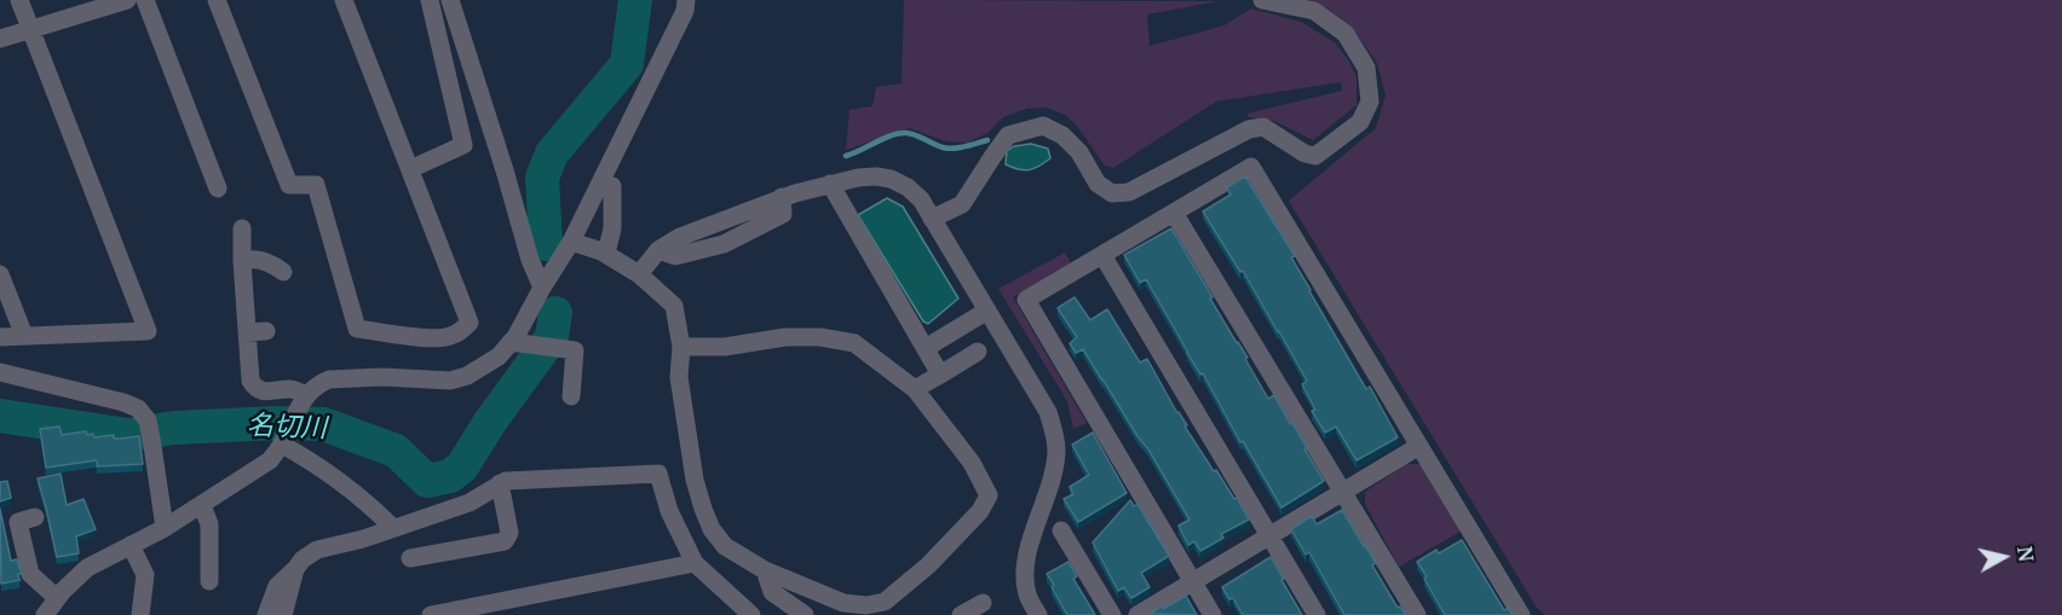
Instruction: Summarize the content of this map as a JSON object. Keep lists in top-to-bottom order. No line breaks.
{"water":["名切川"],"north":"right"}
